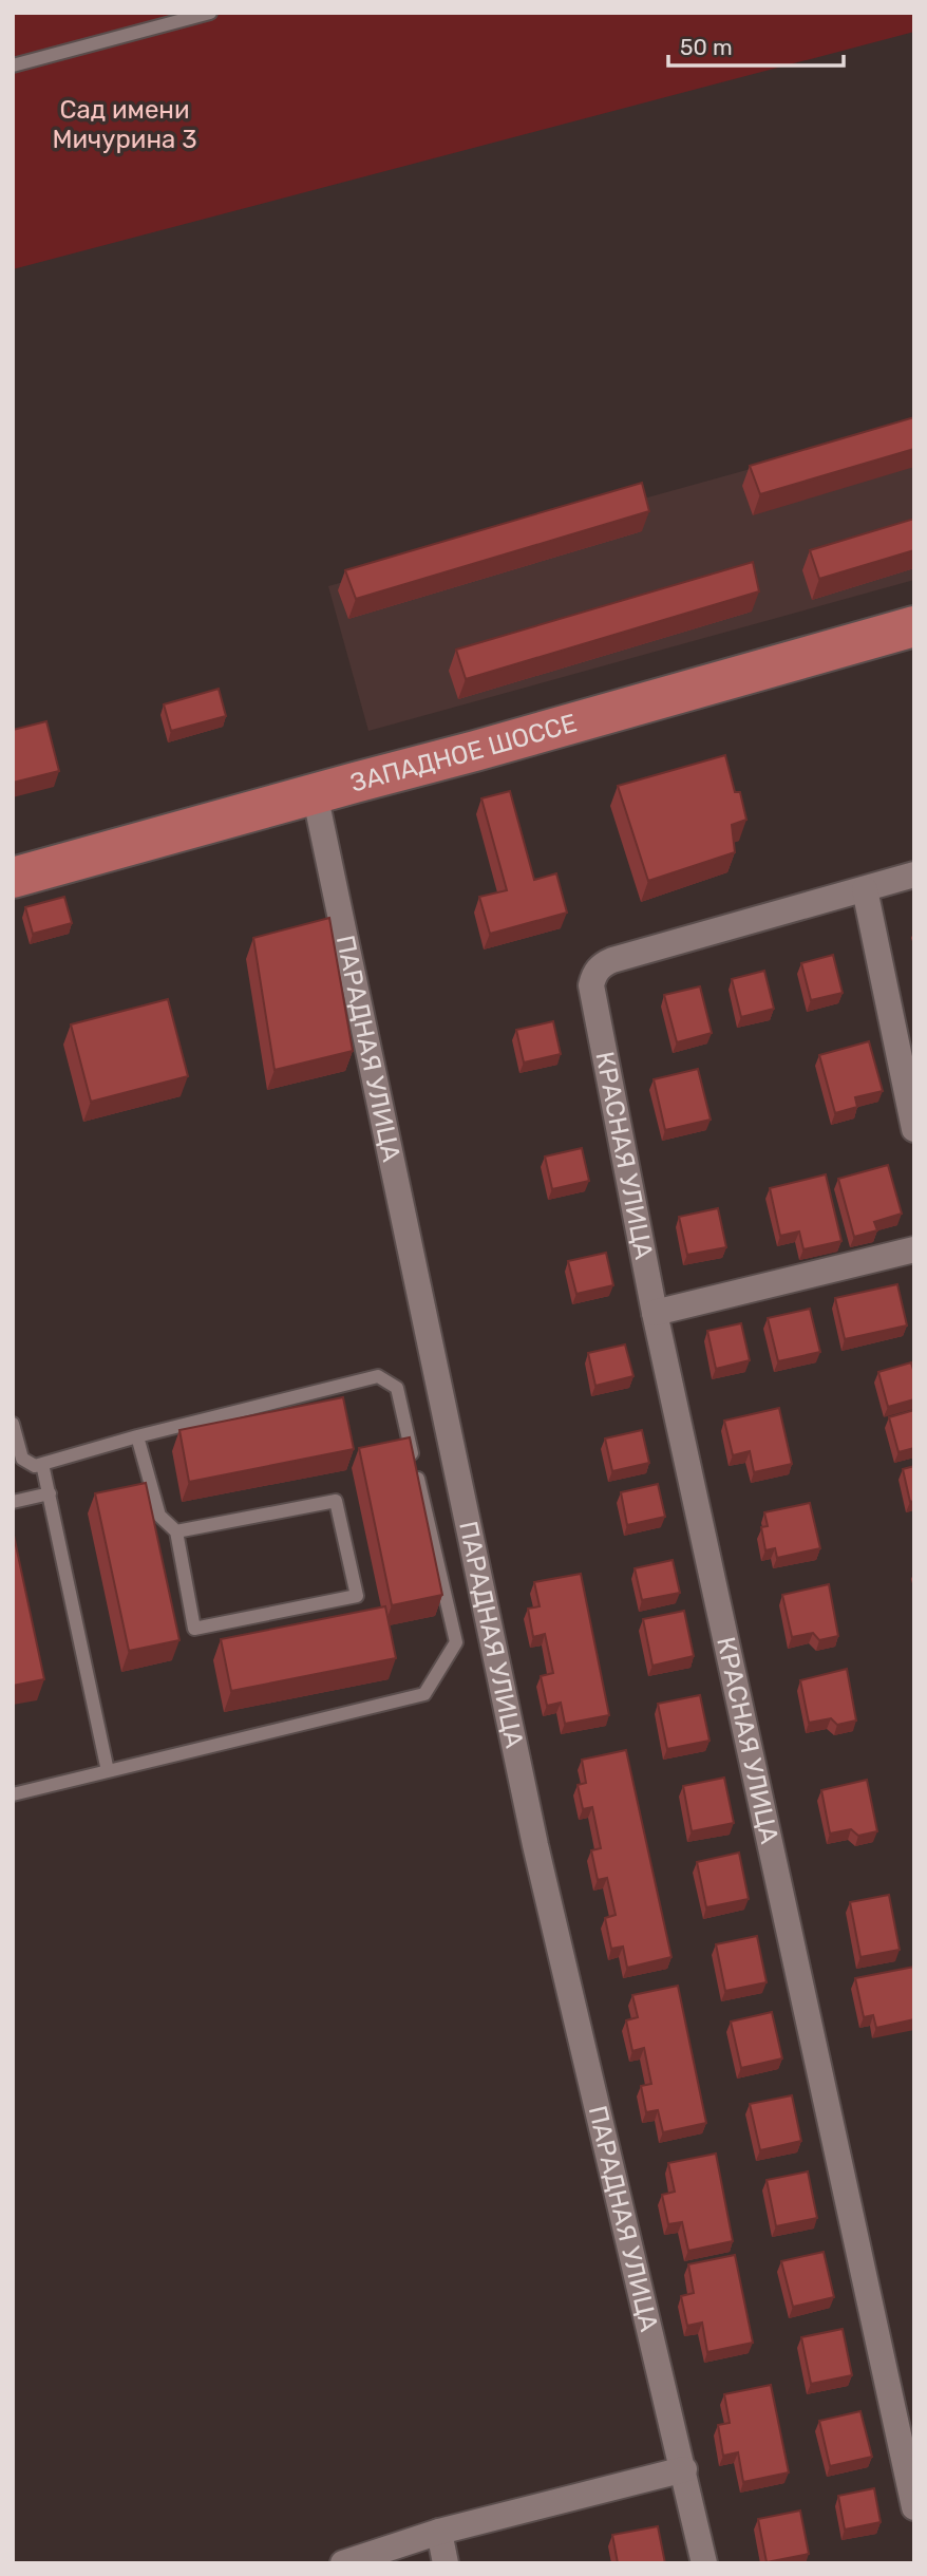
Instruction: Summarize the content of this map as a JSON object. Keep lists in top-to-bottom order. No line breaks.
{"streets":{"main road":["ЗАПАДНОЕ ШОССЕ"],"street":["ПАРАДНАЯ УЛИЦА","КРАСНАЯ УЛИЦА"]},"crossings":[["ЗАПАДНОЕ ШОССЕ","ПАРАДНАЯ УЛИЦА"]],"parks":["Сад имени Мичурина 3"],"scale_bar":"50 m"}
